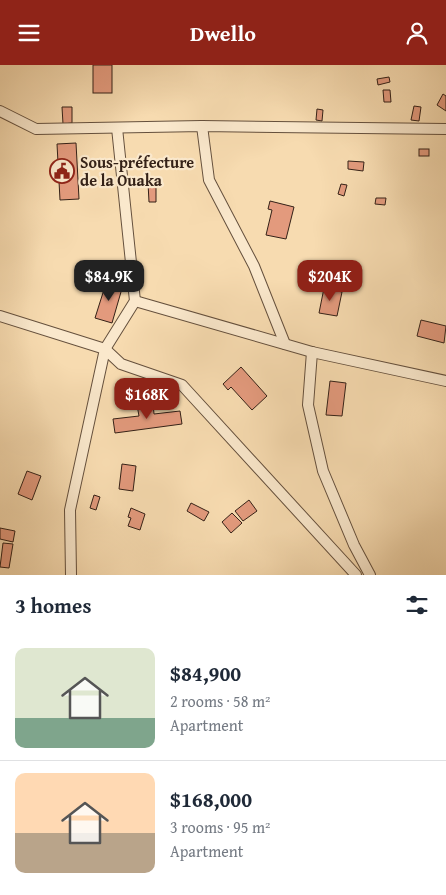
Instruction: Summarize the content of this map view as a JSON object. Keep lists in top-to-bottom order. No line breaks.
{"places":{"public building":["Sous-préfecture de la Ouaka"]},"page":{"header":"Dwello","price":["$84.9K","$204K","$168K"],"heading":"3 homes","list":[{"name":"$84,900","note":"2 rooms · 58 m² · Apartment"},{"name":"$168,000","note":"3 rooms · 95 m² · Apartment"}]}}
